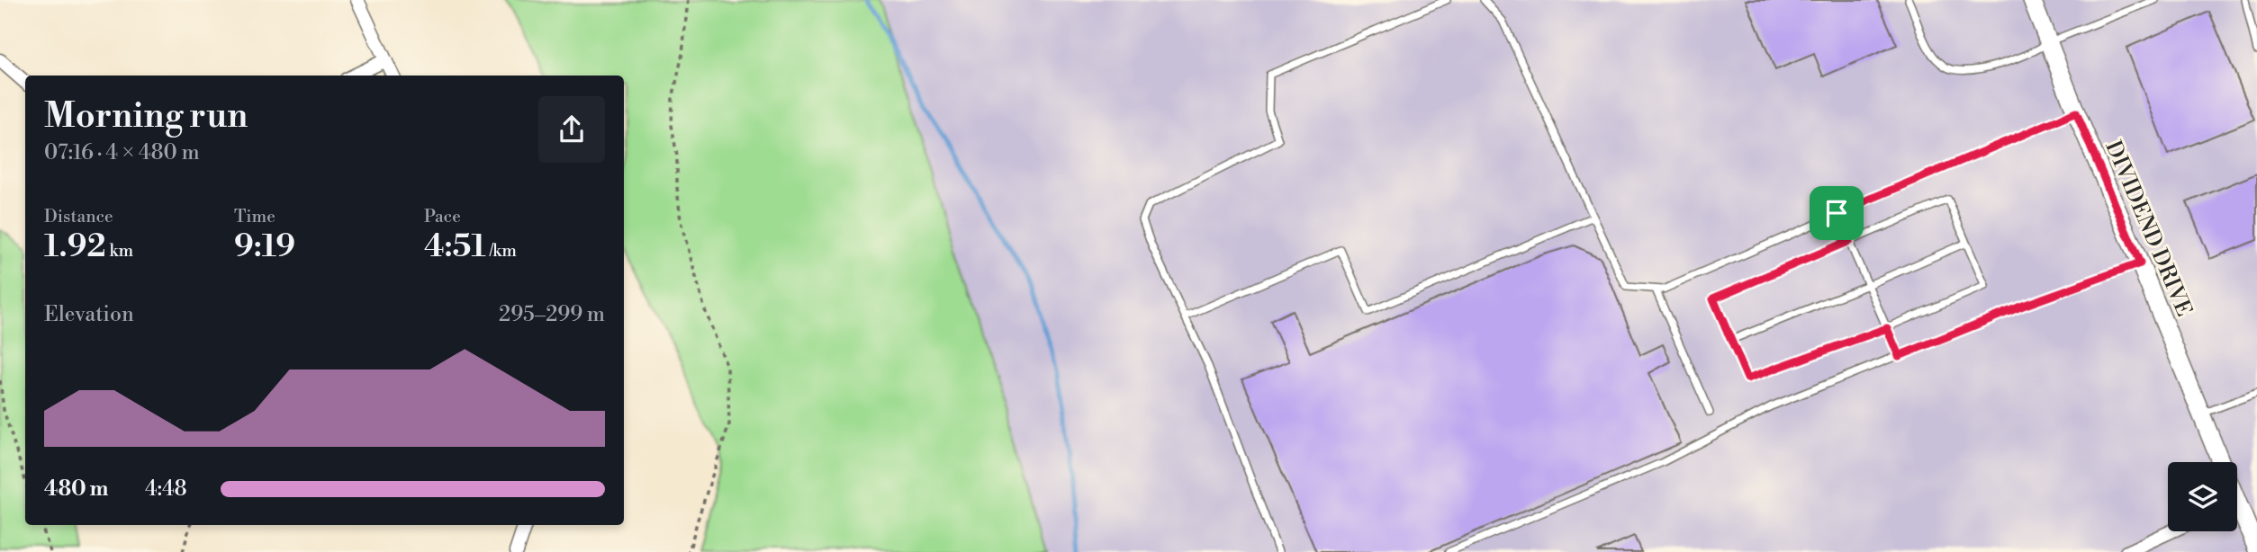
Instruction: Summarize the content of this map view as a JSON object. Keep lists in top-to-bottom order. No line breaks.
{"streets":{"street":["DIVIDEND DRIVE"]},"page":{"heading":["Morning run","07:16 · 4 × 480 m"],"stats":[["Distance","1.92 km"],["Time","9:19"],["Pace","4:51 /km"]],"chart":["Elevation","295–299 m"],"list":[{"name":"480 m","note":"4:48"}]}}
